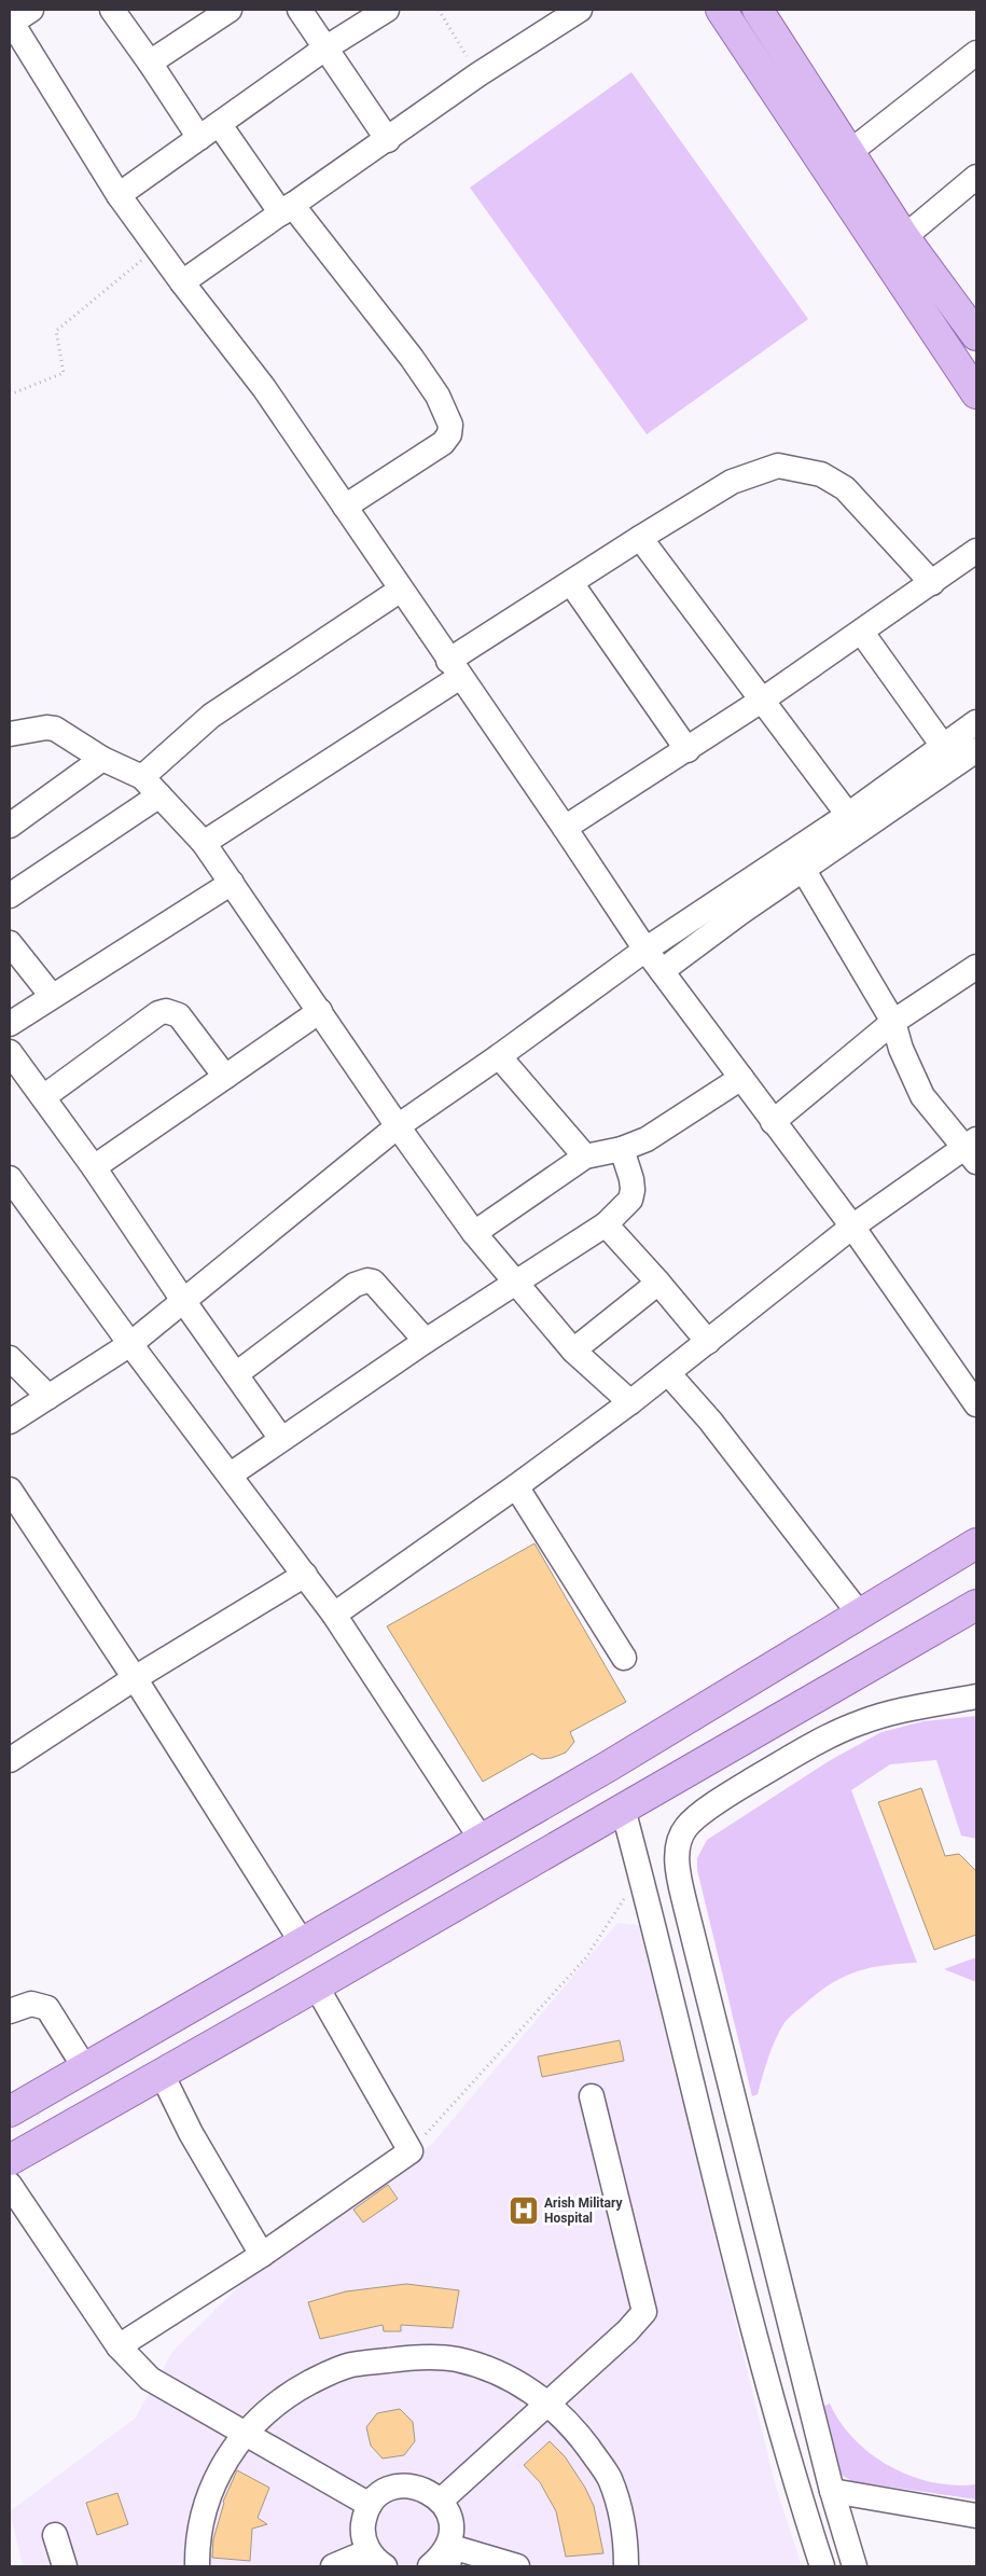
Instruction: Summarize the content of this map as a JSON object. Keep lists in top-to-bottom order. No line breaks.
{"places":{"hospital":["Arish Military Hospital"]}}
